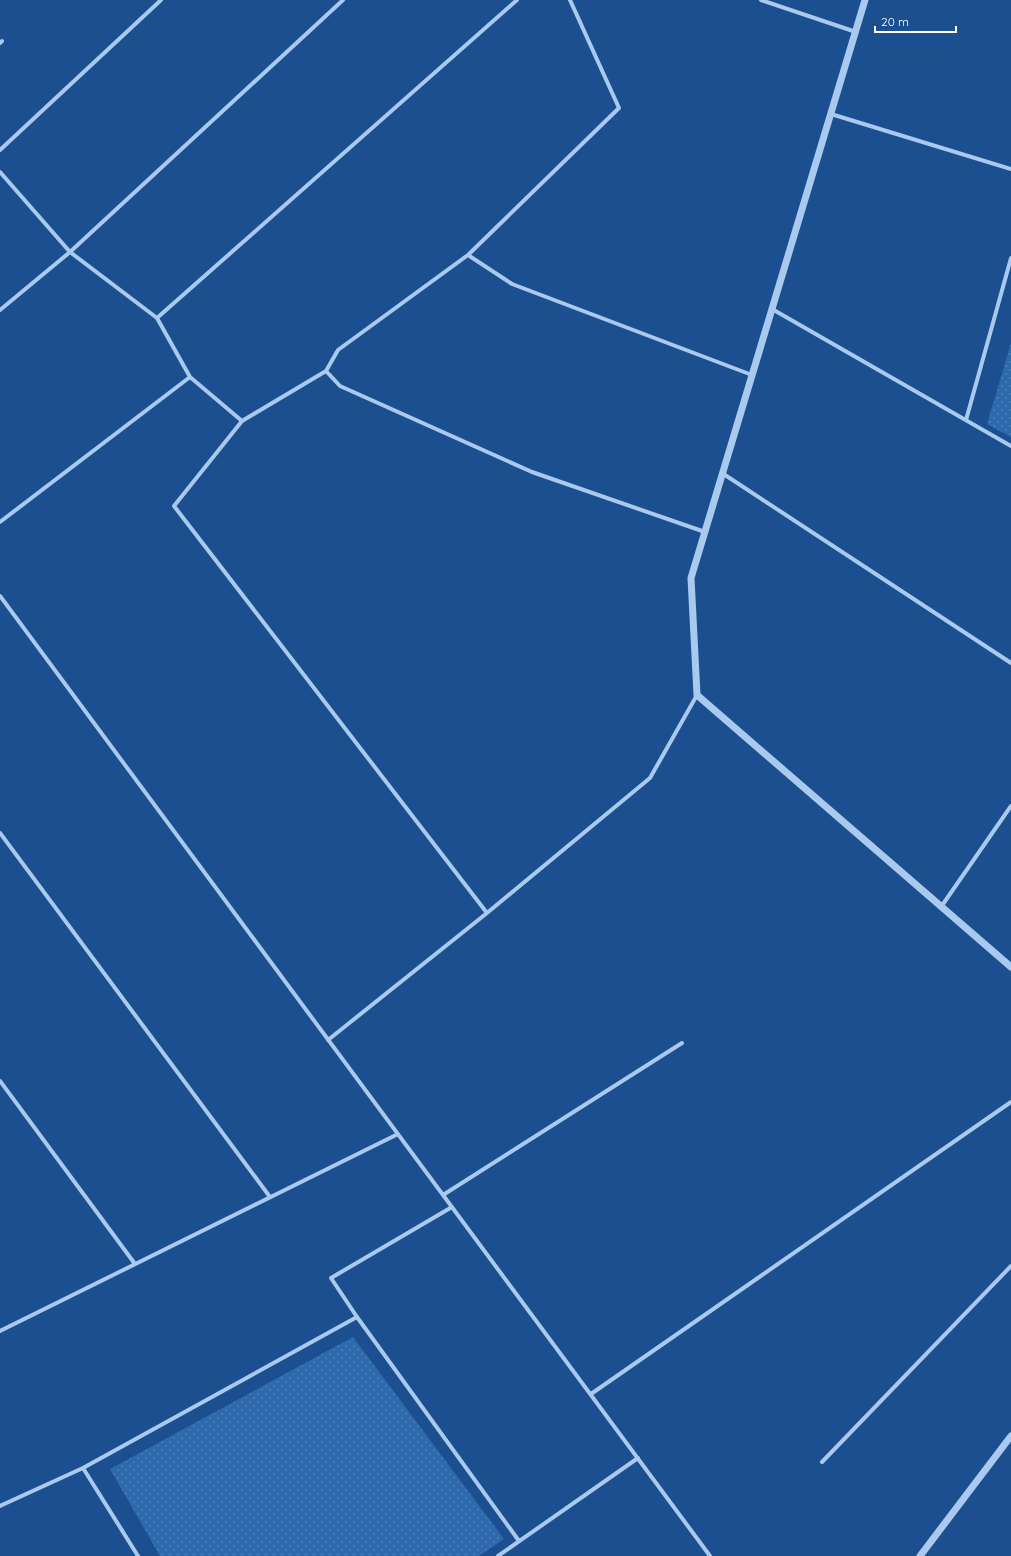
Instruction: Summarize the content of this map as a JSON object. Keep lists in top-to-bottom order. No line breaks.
{"scale_bar":"20 m"}
